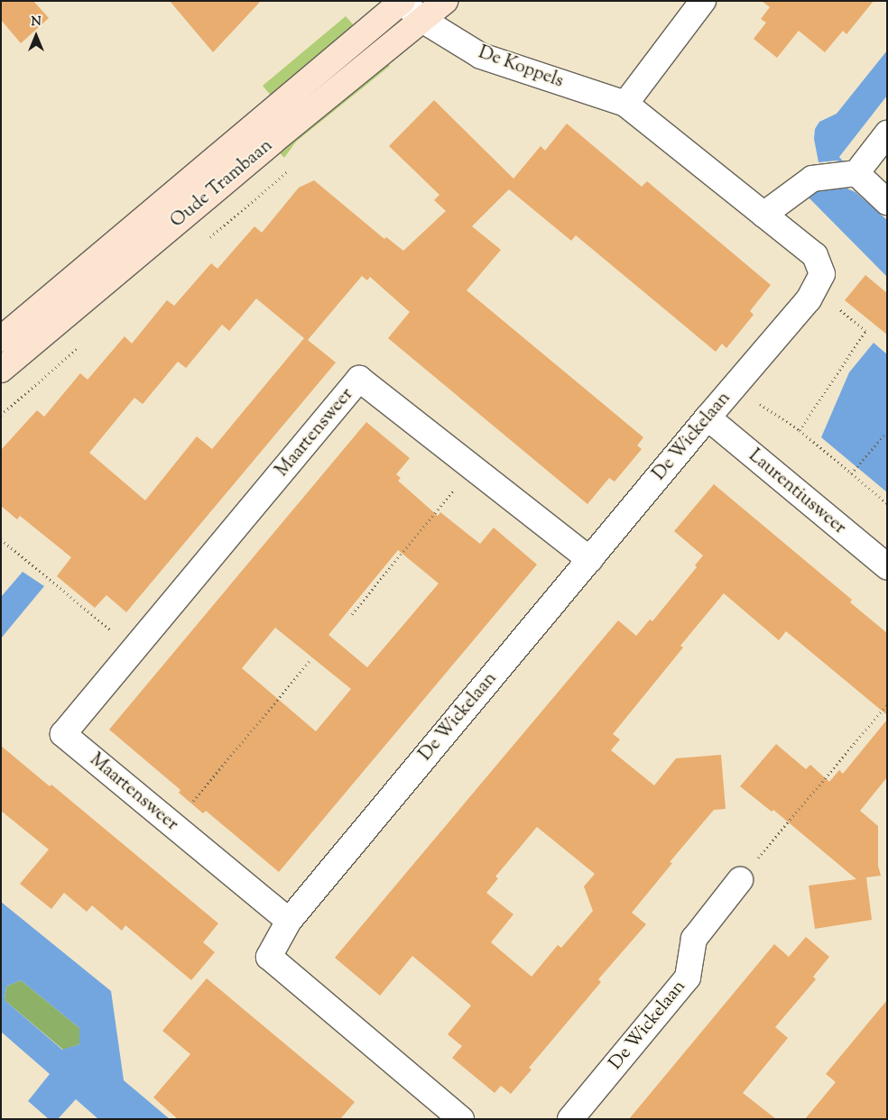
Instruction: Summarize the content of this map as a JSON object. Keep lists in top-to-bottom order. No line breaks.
{"streets":{"street":["De Koppels","Oude Trambaan","Maartensweer","De Wickelaan","Laurentiusweer"]},"crossings":[["De Koppels","Oude Trambaan"],["De Koppels","De Wickelaan"],["Maartensweer","De Wickelaan"],["De Wickelaan","Laurentiusweer"]],"north":"top"}
